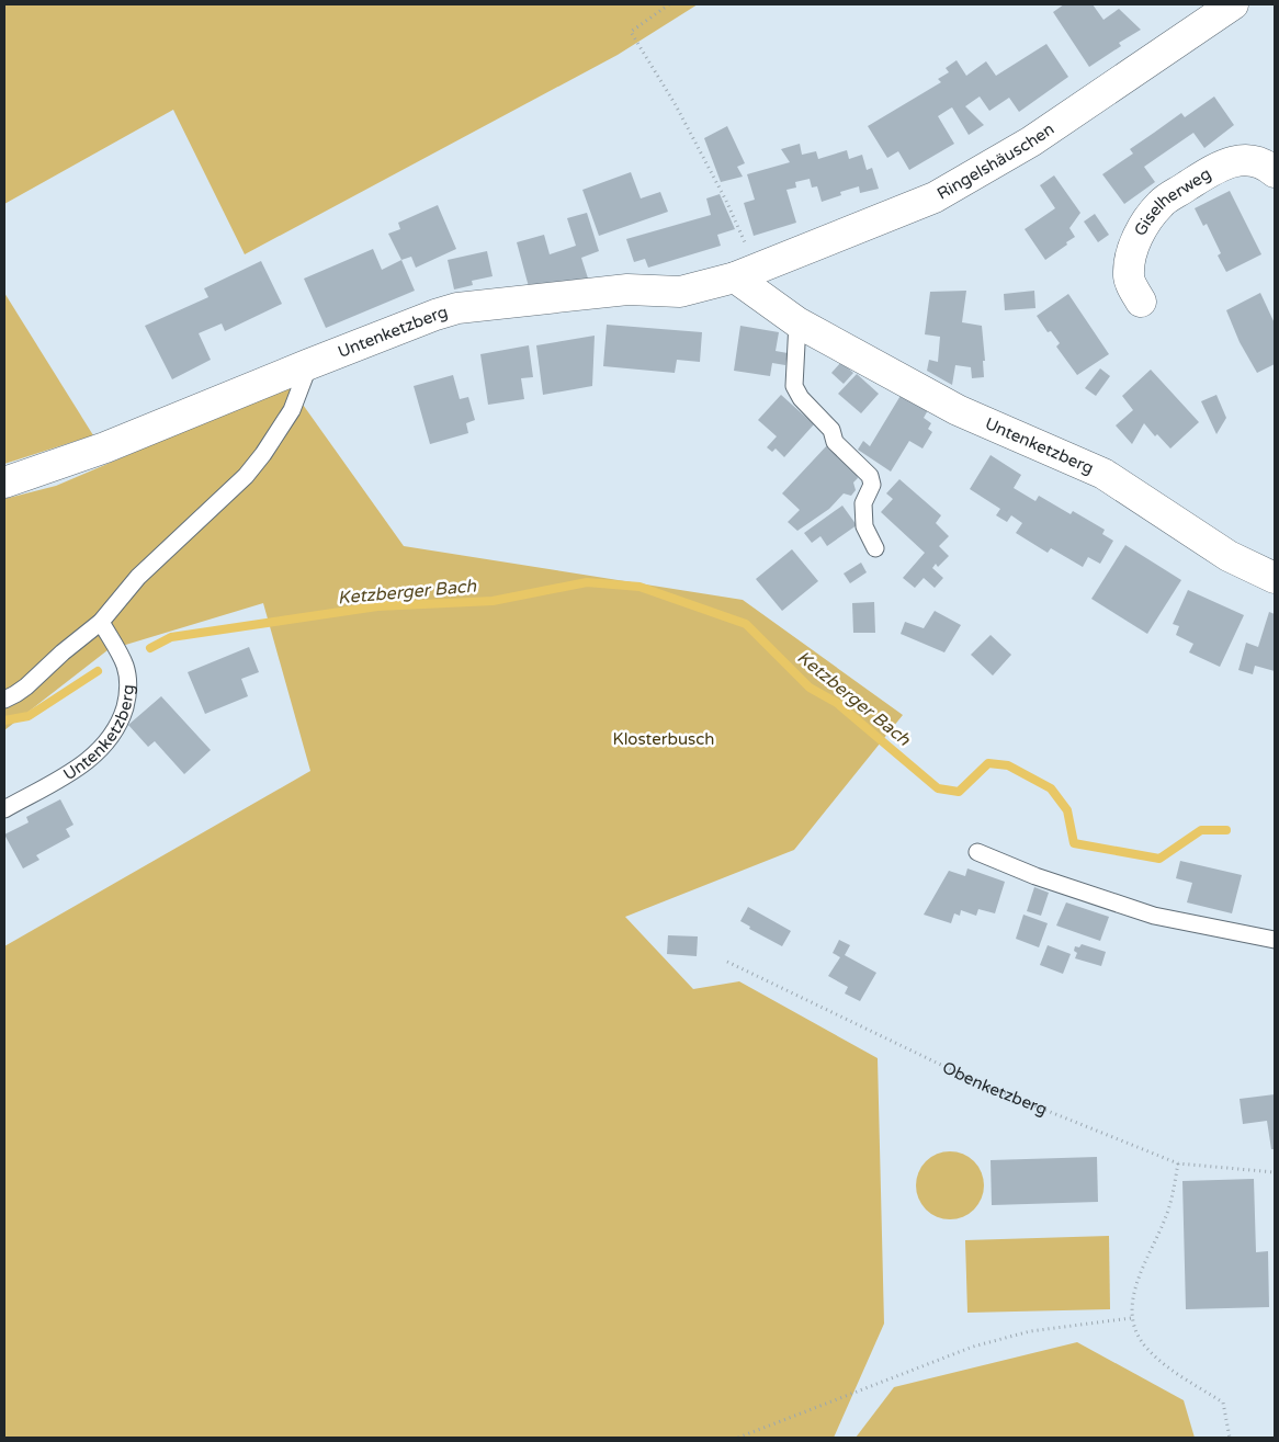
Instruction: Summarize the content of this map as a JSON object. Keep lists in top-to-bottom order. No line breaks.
{"streets":{"street":["Ringelshäuschen","Giselherweg","Untenketzberg"],"path":["Obenketzberg"]},"crossings":[["Ringelshäuschen","Untenketzberg"]],"water":["Ketzberger Bach"],"parks":["Klosterbusch"]}
